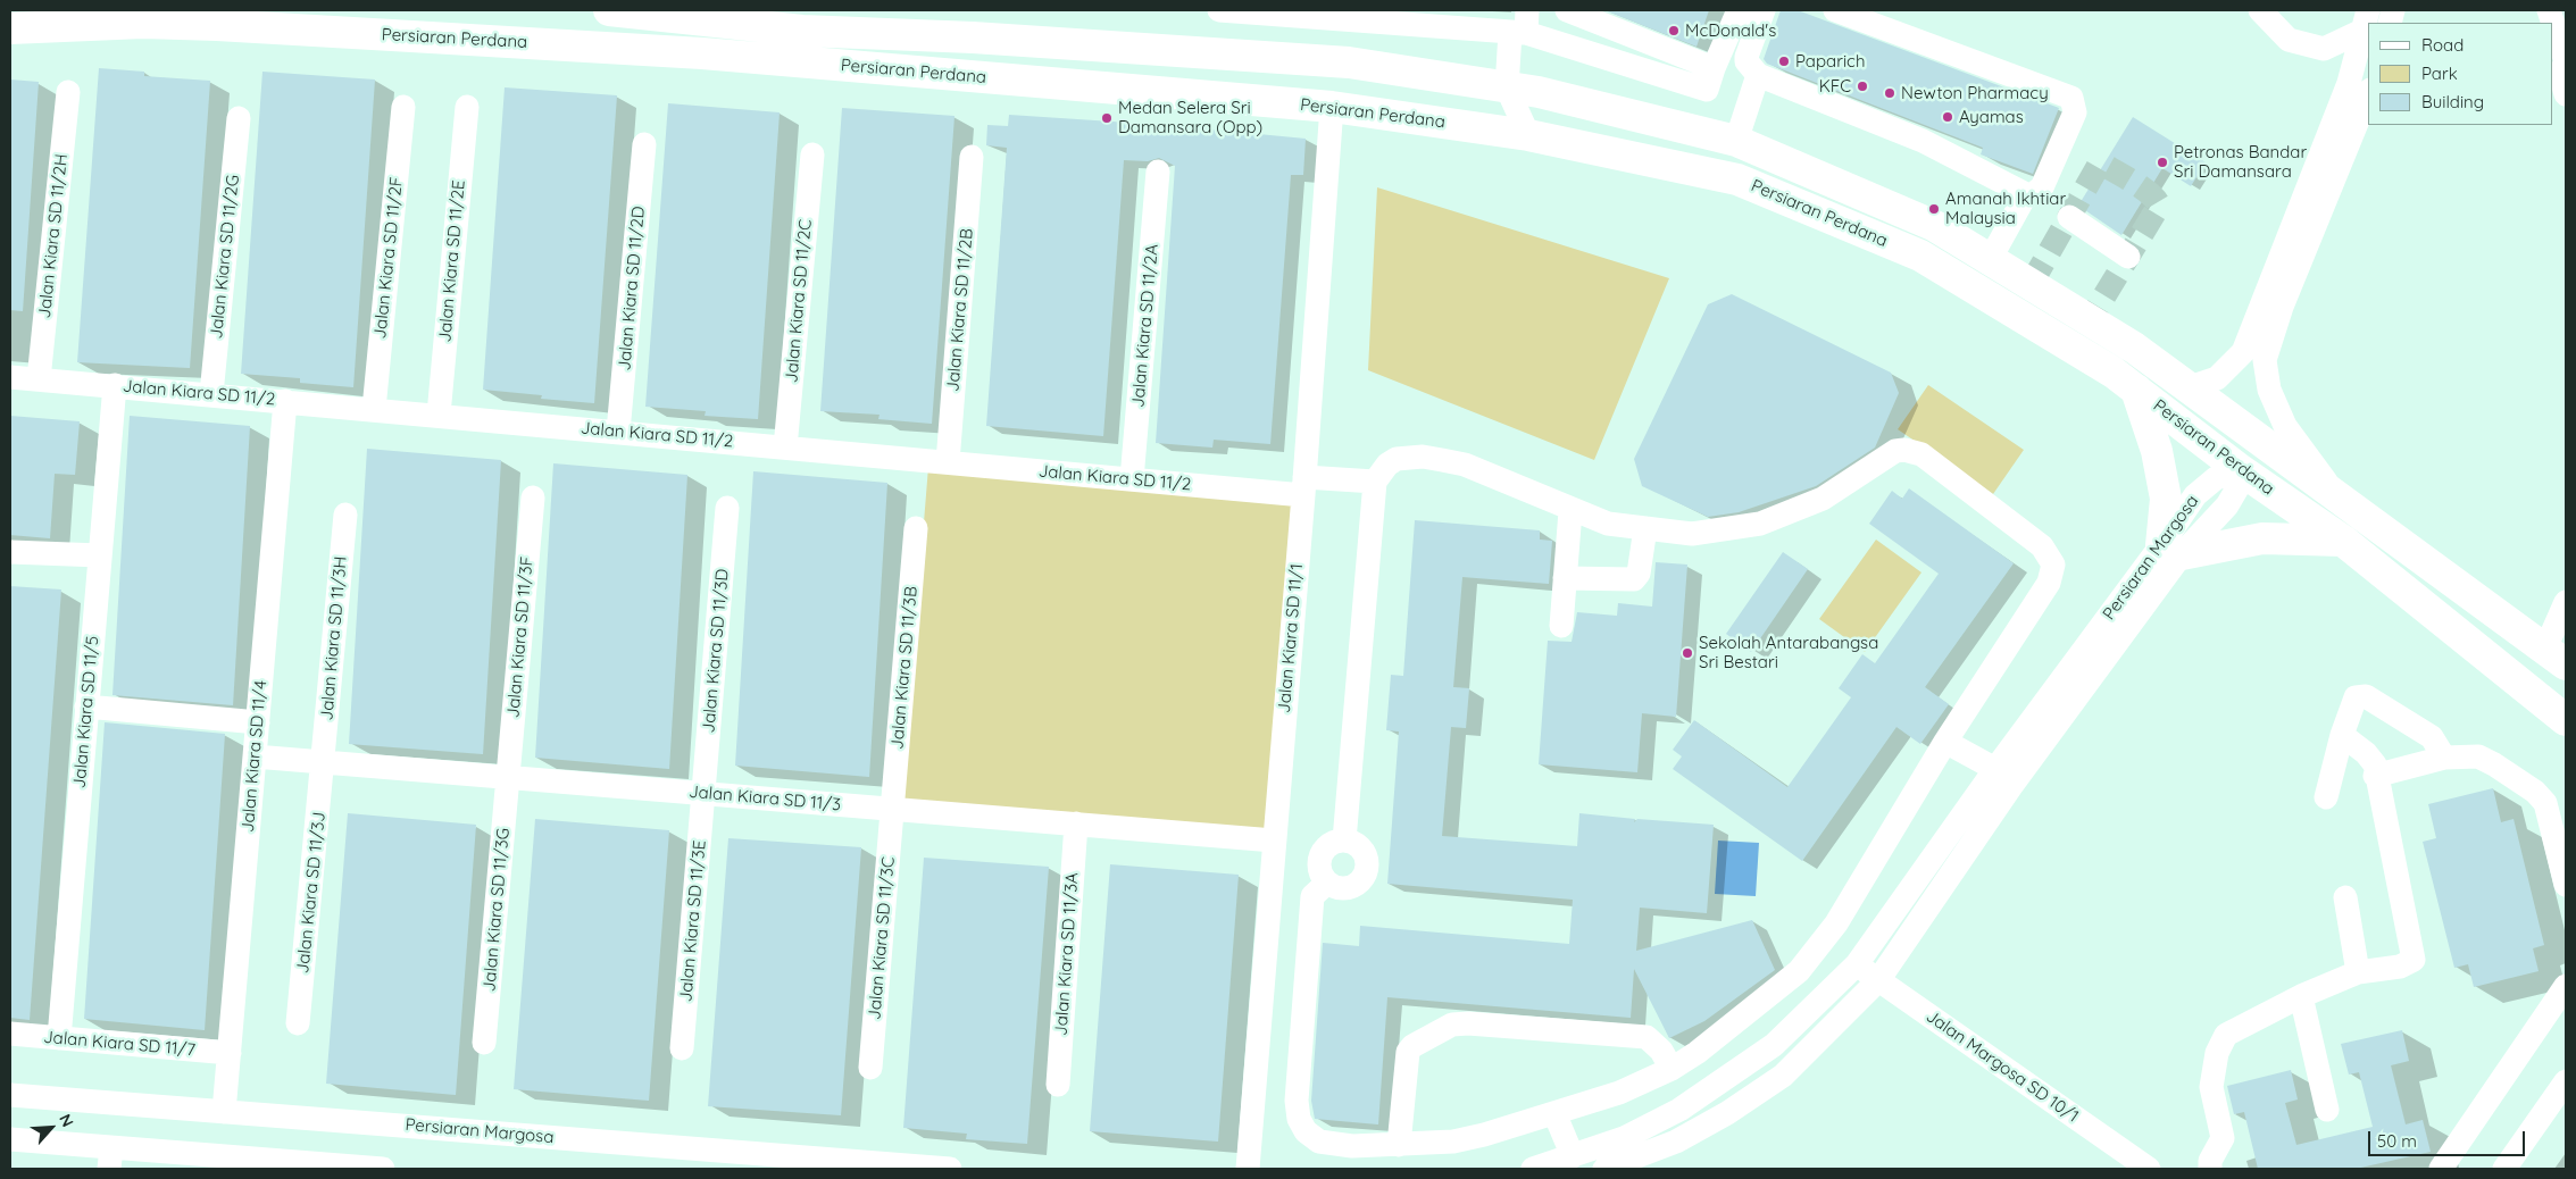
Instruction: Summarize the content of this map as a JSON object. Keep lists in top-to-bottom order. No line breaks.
{"streets":{"main road":["Persiaran Perdana"],"street":["Jalan Kiara SD 11/2H","Jalan Kiara SD 11/2G","Jalan Kiara SD 11/2F","Jalan Kiara SD 11/2E","Jalan Kiara SD 11/2D","Jalan Kiara SD 11/2C","Jalan Kiara SD 11/2B","Jalan Kiara SD 11/2A","Jalan Kiara SD 11/2","Persiaran Margosa","Jalan Kiara SD 11/3F","Jalan Kiara SD 11/3H","Jalan Kiara SD 11/1","Jalan Kiara SD 11/3D","Jalan Kiara SD 11/3B","Jalan Kiara SD 11/5","Jalan Kiara SD 11/4","Jalan Kiara SD 11/3","Jalan Kiara SD 11/3J","Jalan Kiara SD 11/3G","Jalan Kiara SD 11/3E","Jalan Kiara SD 11/3C","Jalan Kiara SD 11/3A","Jalan Kiara SD 11/7","Jalan Margosa SD 10/1"]},"crossings":[["Persiaran Perdana","Persiaran Margosa"],["Persiaran Perdana","Jalan Kiara SD 11/1"],["Jalan Kiara SD 11/2H","Jalan Kiara SD 11/2"],["Jalan Kiara SD 11/2G","Jalan Kiara SD 11/2"],["Jalan Kiara SD 11/2F","Jalan Kiara SD 11/2"],["Jalan Kiara SD 11/2E","Jalan Kiara SD 11/2"],["Jalan Kiara SD 11/2D","Jalan Kiara SD 11/2"],["Jalan Kiara SD 11/2C","Jalan Kiara SD 11/2"],["Jalan Kiara SD 11/2B","Jalan Kiara SD 11/2"],["Jalan Kiara SD 11/2A","Jalan Kiara SD 11/2"],["Jalan Kiara SD 11/2","Jalan Kiara SD 11/1"],["Jalan Kiara SD 11/2","Jalan Kiara SD 11/5"],["Jalan Kiara SD 11/2","Jalan Kiara SD 11/4"],["Persiaran Margosa","Jalan Kiara SD 11/4"],["Persiaran Margosa","Jalan Margosa SD 10/1"],["Jalan Kiara SD 11/3F","Jalan Kiara SD 11/3"],["Jalan Kiara SD 11/3F","Jalan Kiara SD 11/3G"],["Jalan Kiara SD 11/3H","Jalan Kiara SD 11/3"],["Jalan Kiara SD 11/3H","Jalan Kiara SD 11/3J"],["Jalan Kiara SD 11/1","Jalan Kiara SD 11/3"],["Jalan Kiara SD 11/3D","Jalan Kiara SD 11/3"],["Jalan Kiara SD 11/3D","Jalan Kiara SD 11/3E"],["Jalan Kiara SD 11/3B","Jalan Kiara SD 11/3"],["Jalan Kiara SD 11/3B","Jalan Kiara SD 11/3C"],["Jalan Kiara SD 11/5","Jalan Kiara SD 11/7"],["Jalan Kiara SD 11/4","Jalan Kiara SD 11/3"],["Jalan Kiara SD 11/4","Jalan Kiara SD 11/7"],["Jalan Kiara SD 11/3","Jalan Kiara SD 11/3J"],["Jalan Kiara SD 11/3","Jalan Kiara SD 11/3G"],["Jalan Kiara SD 11/3","Jalan Kiara SD 11/3E"],["Jalan Kiara SD 11/3","Jalan Kiara SD 11/3C"],["Jalan Kiara SD 11/3","Jalan Kiara SD 11/3A"]],"places":["McDonald's","Paparich","KFC","Newton Pharmacy","Ayamas","Medan Selera Sri Damansara (Opp)","Petronas Bandar Sri Damansara","Amanah Ikhtiar Malaysia","Sekolah Antarabangsa Sri Bestari"],"legend":["Road","Park","Building"],"scale_bar":"50 m","north":"top right"}
